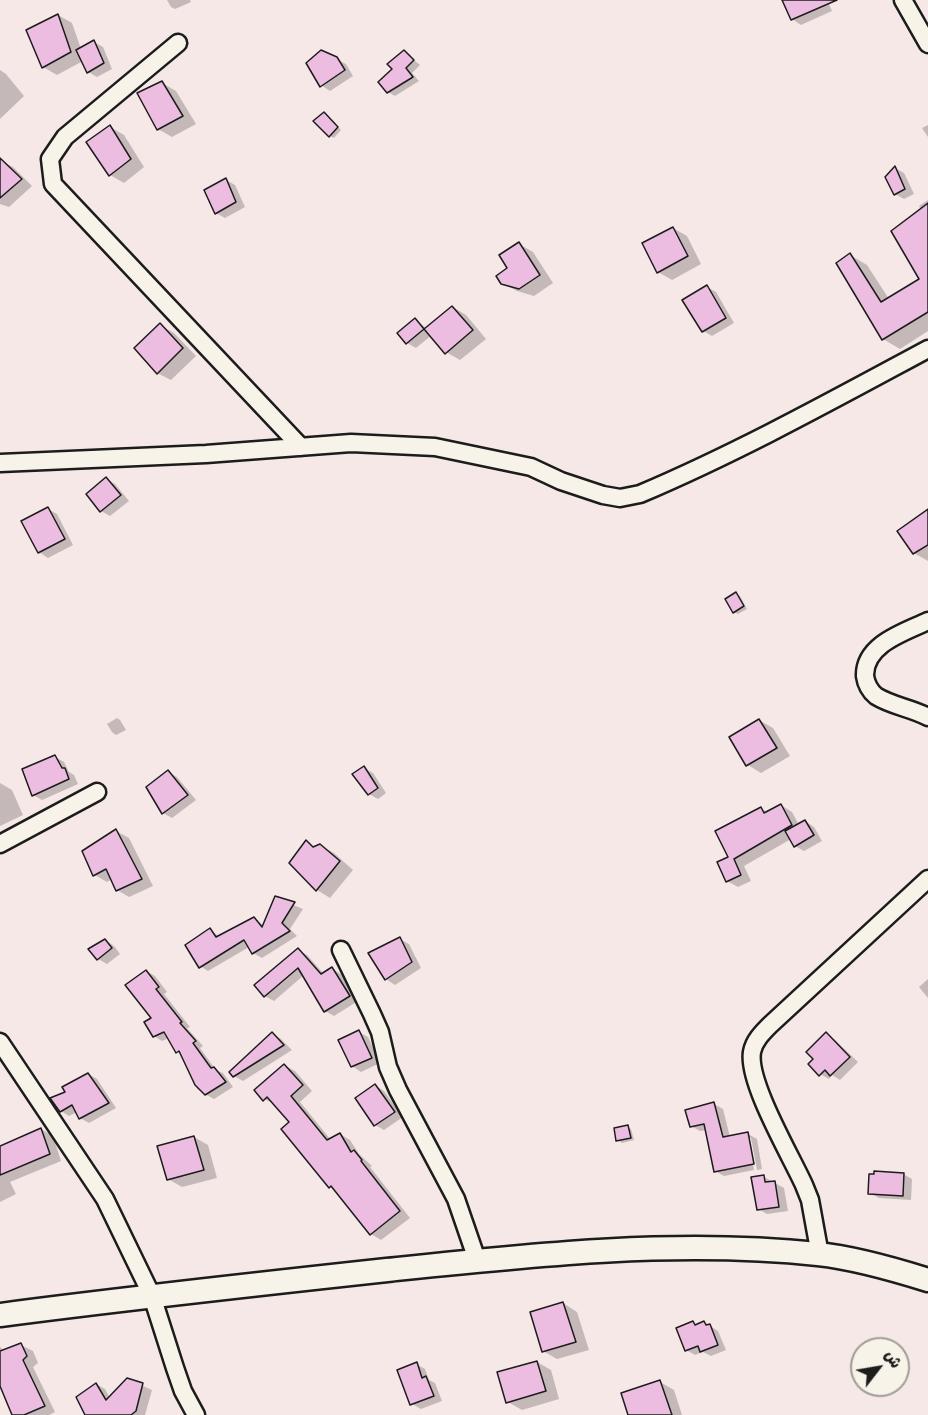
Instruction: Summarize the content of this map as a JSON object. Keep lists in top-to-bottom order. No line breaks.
{"north":"top right"}
